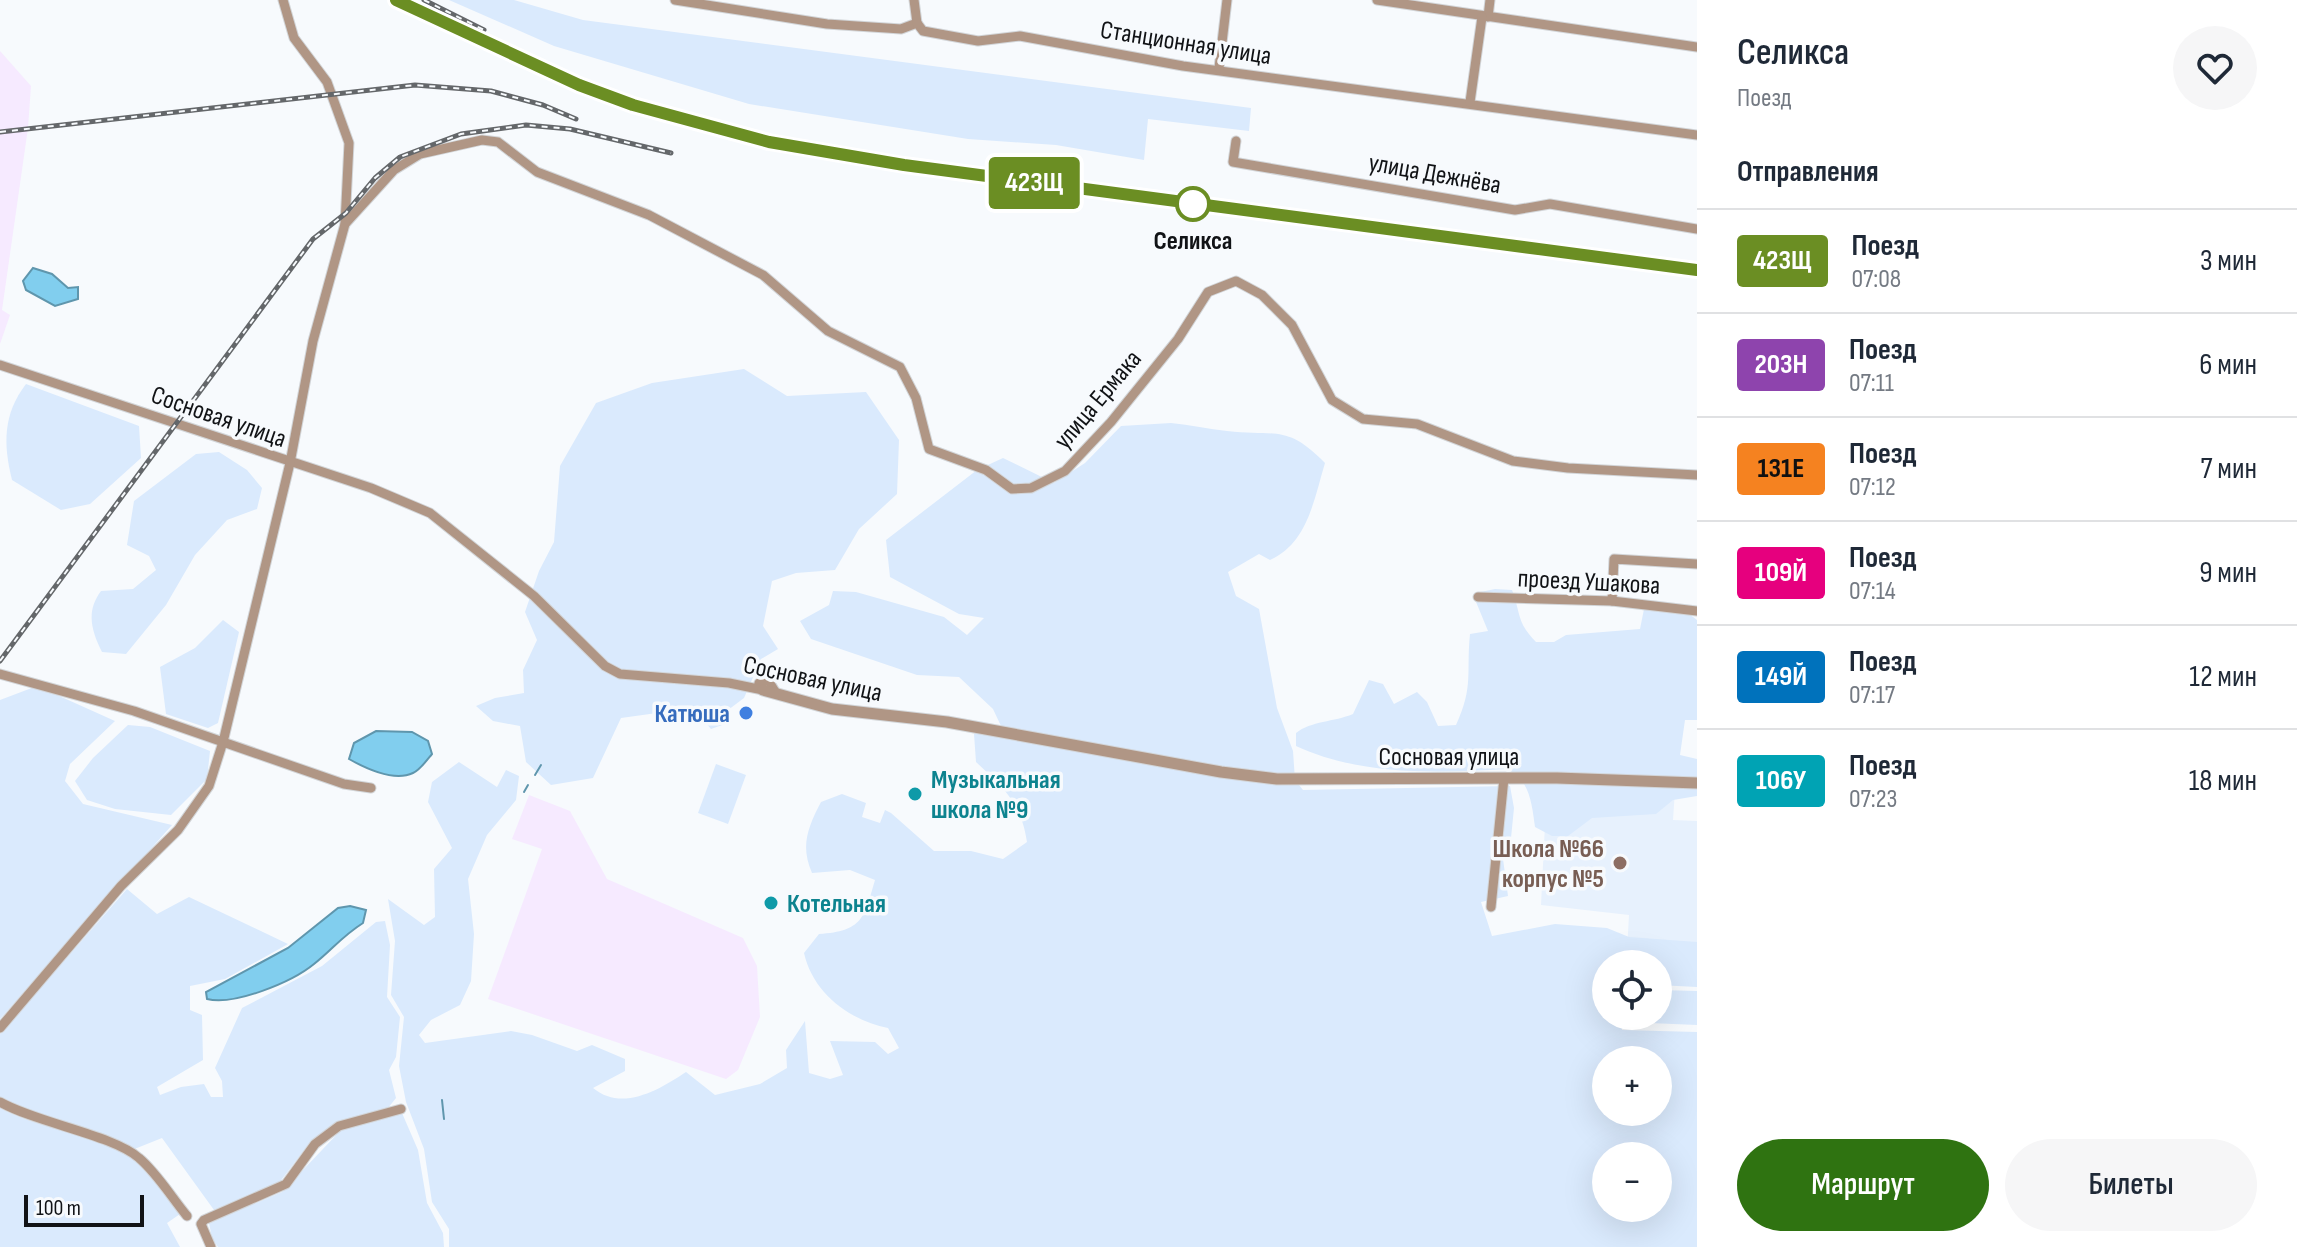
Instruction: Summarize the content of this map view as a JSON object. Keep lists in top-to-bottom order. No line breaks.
{"streets":{"street":["Станционная улица","улица Дежнёва","улица Ермака","Сосновая улица","проезд Ушакова"]},"places":["Селикса","Катюша","Музыкальная школа №9","Школа №66 корпус №5","Котельная"],"scale_bar":"100 m","page":{"on_map":"423Щ","heading":[["Селикса","Поезд"],"Отправления"],"list":[{"mark":"423Щ","name":"Поезд","note":"07:08","value":"3 мин"},{"mark":"203Н","name":"Поезд","note":"07:11","value":"6 мин"},{"mark":"131Е","name":"Поезд","note":"07:12","value":"7 мин"},{"mark":"109Й","name":"Поезд","note":"07:14","value":"9 мин"},{"mark":"149Й","name":"Поезд","note":"07:17","value":"12 мин"},{"mark":"106У","name":"Поезд","note":"07:23","value":"18 мин"}],"map_buttons":["+","−"],"buttons":["Маршрут","Билеты"],"scale":"100 m"}}
